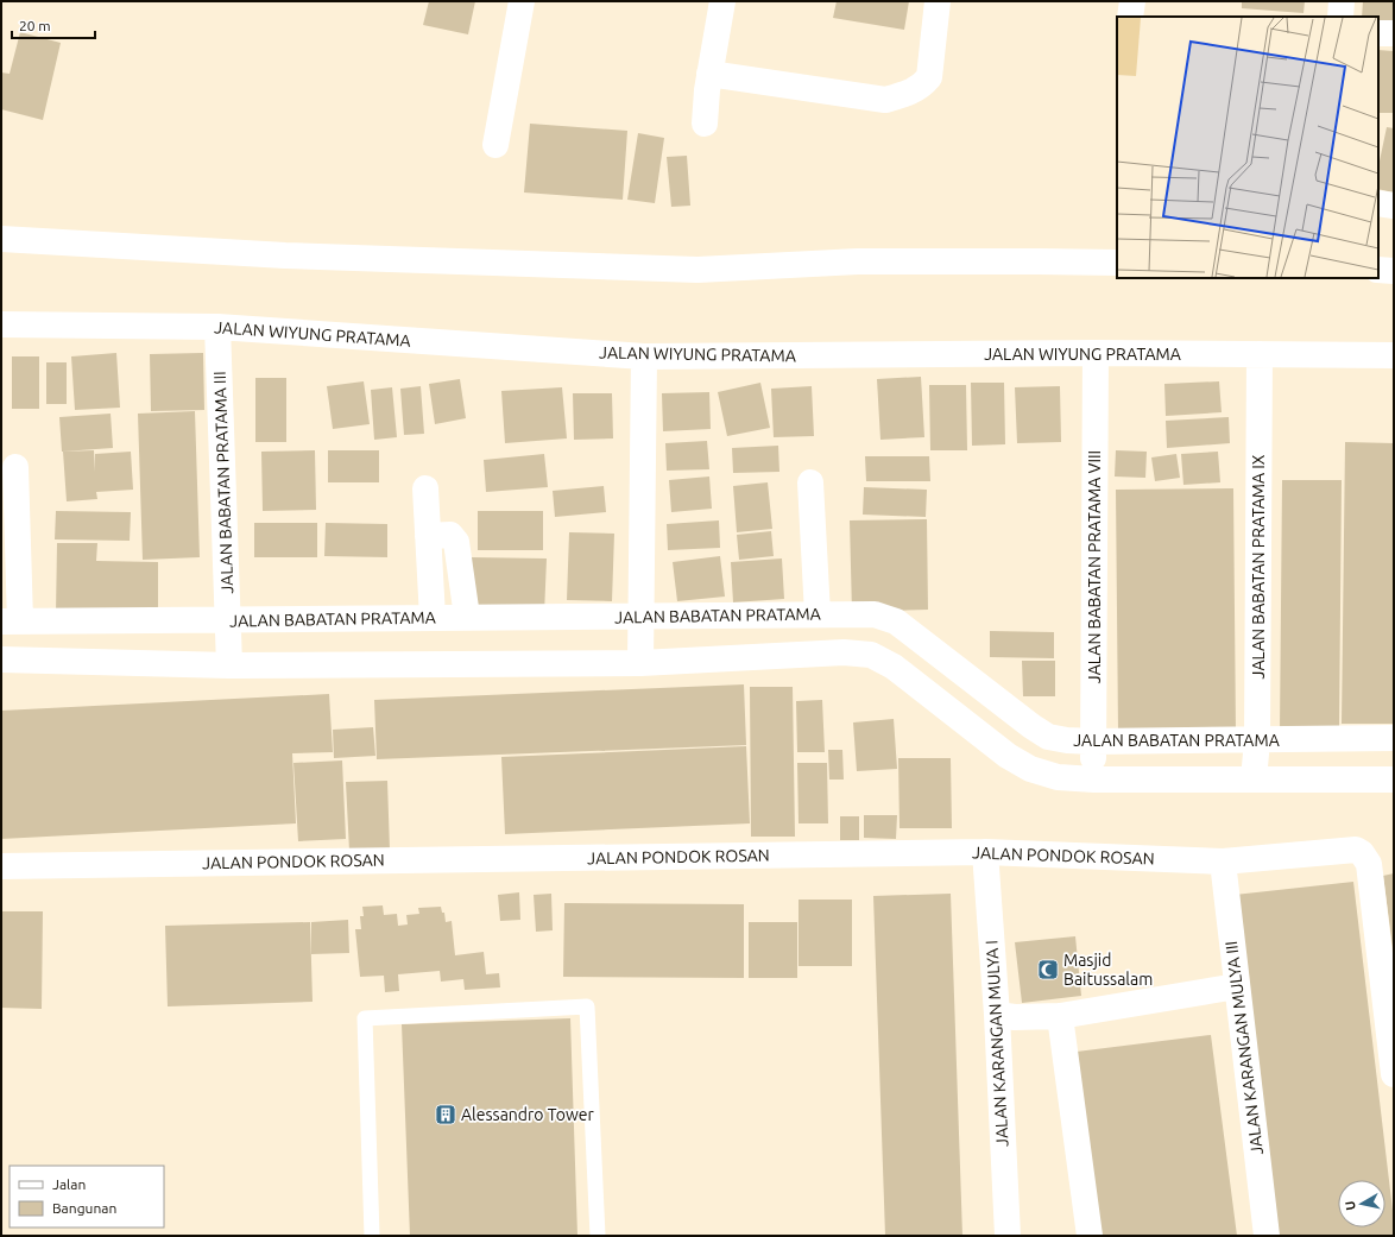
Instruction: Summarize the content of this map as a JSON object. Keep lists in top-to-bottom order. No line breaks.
{"streets":{"street":["JALAN WIYUNG PRATAMA","JALAN BABATAN PRATAMA III","JALAN BABATAN PRATAMA VIII","JALAN BABATAN PRATAMA IX","JALAN BABATAN PRATAMA","JALAN PONDOK ROSAN","JALAN KARANGAN MULYA I","JALAN KARANGAN MULYA III"]},"crossings":[["JALAN WIYUNG PRATAMA","JALAN BABATAN PRATAMA III"],["JALAN WIYUNG PRATAMA","JALAN BABATAN PRATAMA VIII"],["JALAN WIYUNG PRATAMA","JALAN BABATAN PRATAMA IX"],["JALAN BABATAN PRATAMA III","JALAN BABATAN PRATAMA"],["JALAN BABATAN PRATAMA VIII","JALAN BABATAN PRATAMA"],["JALAN BABATAN PRATAMA IX","JALAN BABATAN PRATAMA"],["JALAN PONDOK ROSAN","JALAN KARANGAN MULYA I"],["JALAN PONDOK ROSAN","JALAN KARANGAN MULYA III"]],"places":{"mosque":["Masjid Baitussalam"],"building":["Alessandro Tower"]},"legend":["Jalan","Bangunan"],"scale_bar":"20 m","north":"left"}
